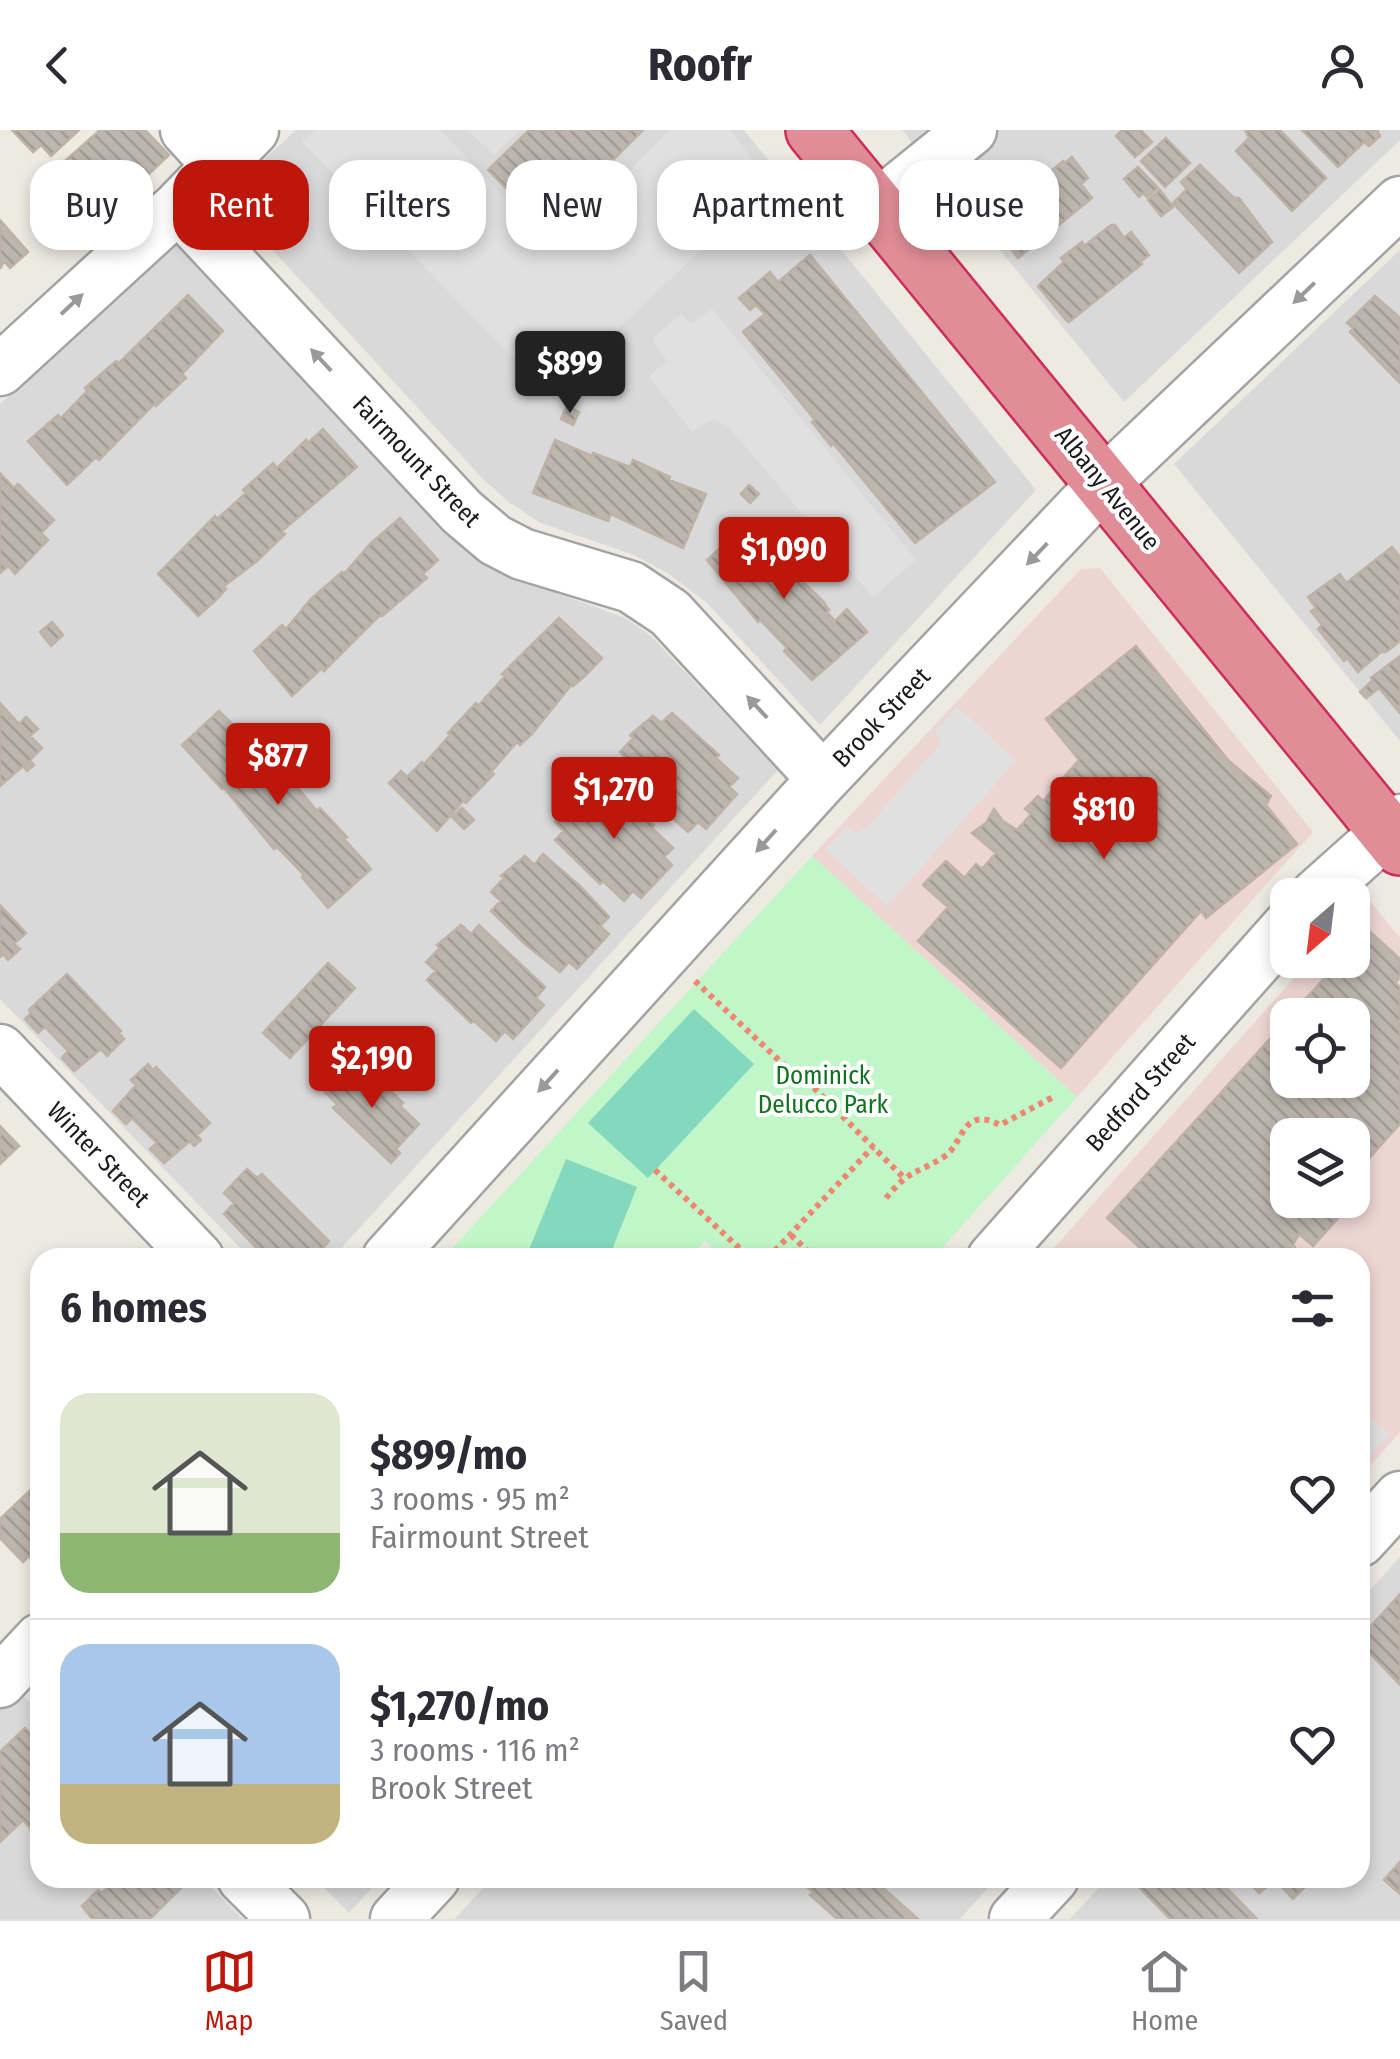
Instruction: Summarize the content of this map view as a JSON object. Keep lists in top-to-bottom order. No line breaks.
{"streets":{"highway":["Albany Avenue"],"street":["Fairmount Street","Brook Street","Bedford Street","Winter Street"]},"crossings":[["Fairmount Street","Brook Street"],["Albany Avenue","Brook Street"]],"one_way":["Fairmount Street","Brook Street"],"parks":["Dominick Delucco Park"],"north":"bottom left","page":{"header":"Roofr","chip":["Buy","Rent","Filters","New","Apartment","House"],"price":["$899","$1,090","$877","$1,270","$810","$2,190"],"heading":"6 homes","list":[{"name":"$899/mo","note":"3 rooms · 95 m² · Fairmount Street"},{"name":"$1,270/mo","note":"3 rooms · 116 m² · Brook Street"}],"tabs":["Map","Saved","Home"]}}
